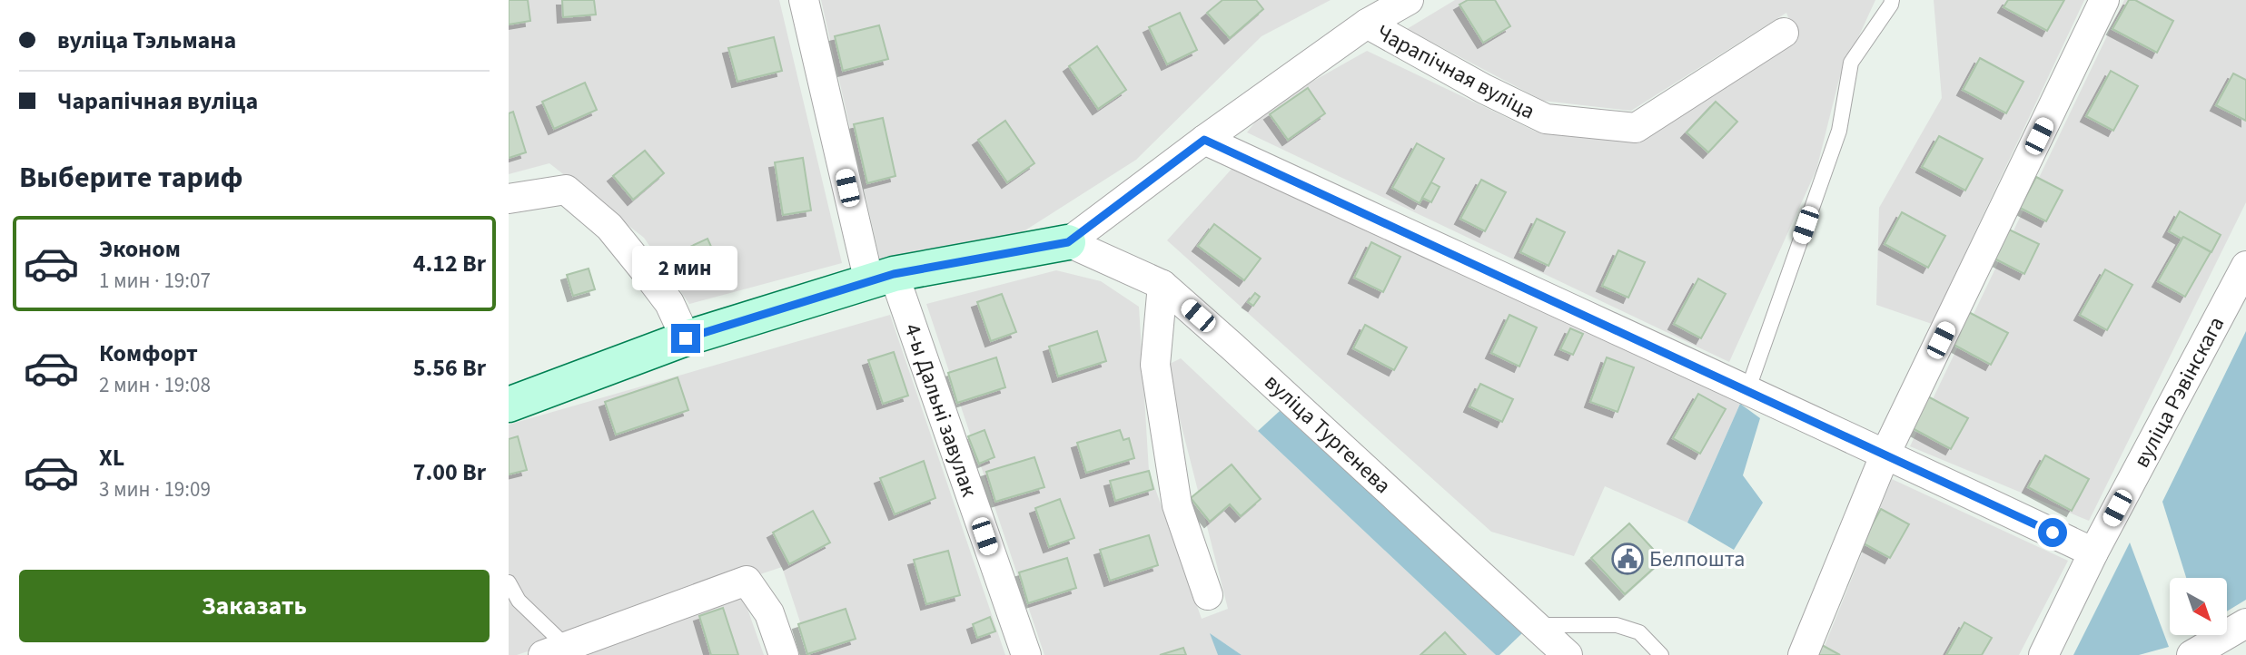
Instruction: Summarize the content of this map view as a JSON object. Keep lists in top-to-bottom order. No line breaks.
{"streets":{"street":["Чарапічная вуліца","вуліца Рэвінскага","4-ы Дальні завулак","вуліца Тургенева"]},"crossings":[["Чарапічная вуліца","4-ы Дальні завулак"],["Чарапічная вуліца","вуліца Тургенева"]],"places":{"public building":["Белпошта"]},"north":"bottom right","page":{"banner":["вуліца Тэльмана","Чарапічная вуліца"],"heading":"Выберите тариф","list":[{"name":"Эконом","note":"1 мин · 19:07","value":"4.12 Br"},{"name":"Комфорт","note":"2 мин · 19:08","value":"5.56 Br"},{"name":"XL","note":"3 мин · 19:09","value":"7.00 Br"}],"bubble":"2 мин","buttons":"Заказать"}}
